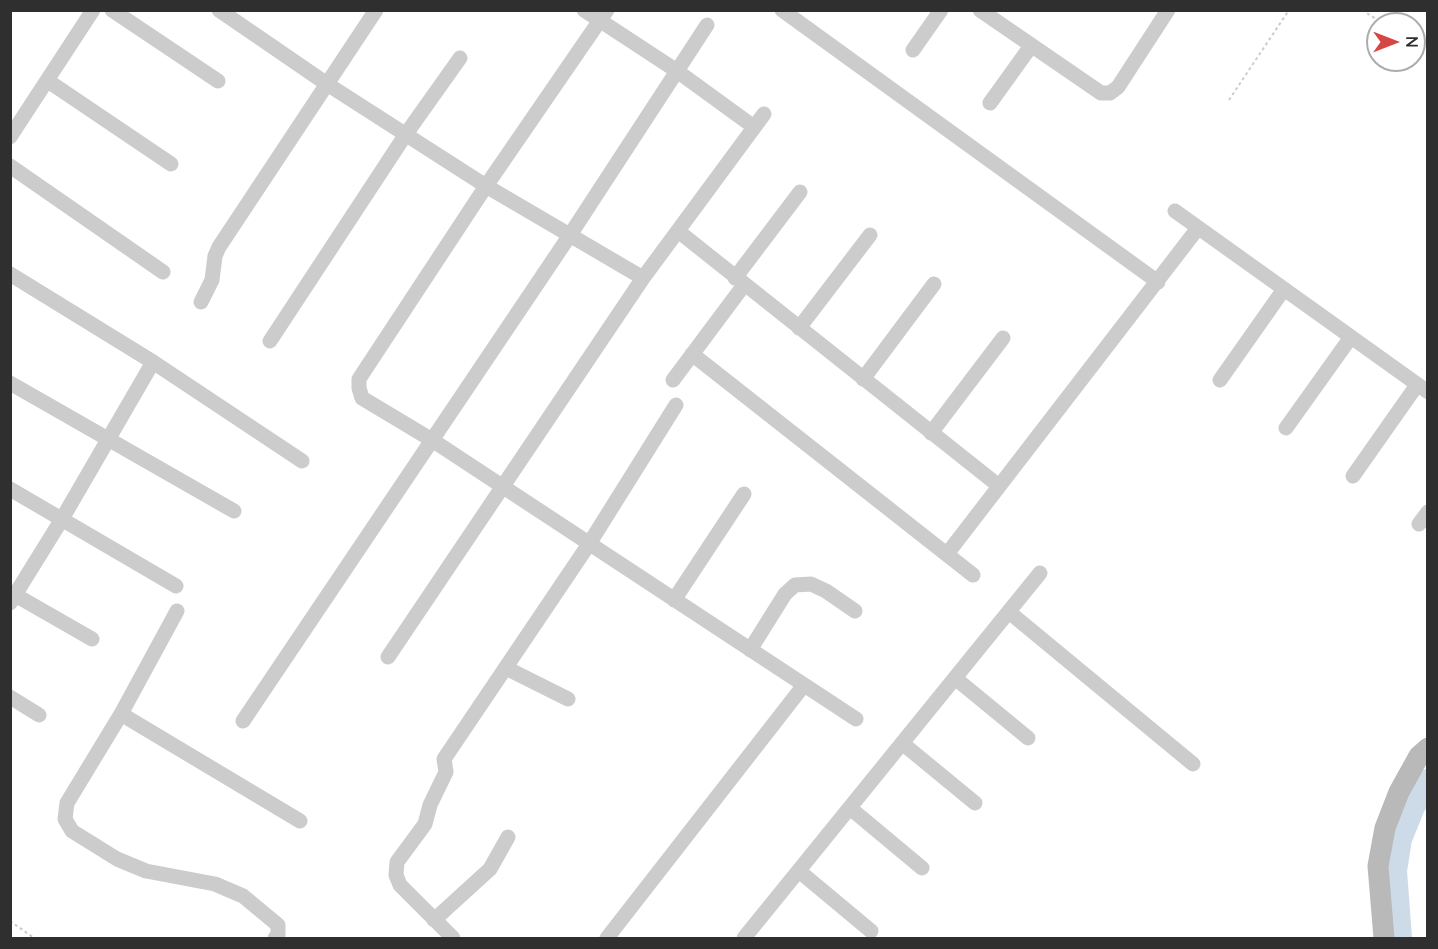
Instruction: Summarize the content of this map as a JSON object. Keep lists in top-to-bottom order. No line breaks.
{"north":"right"}
